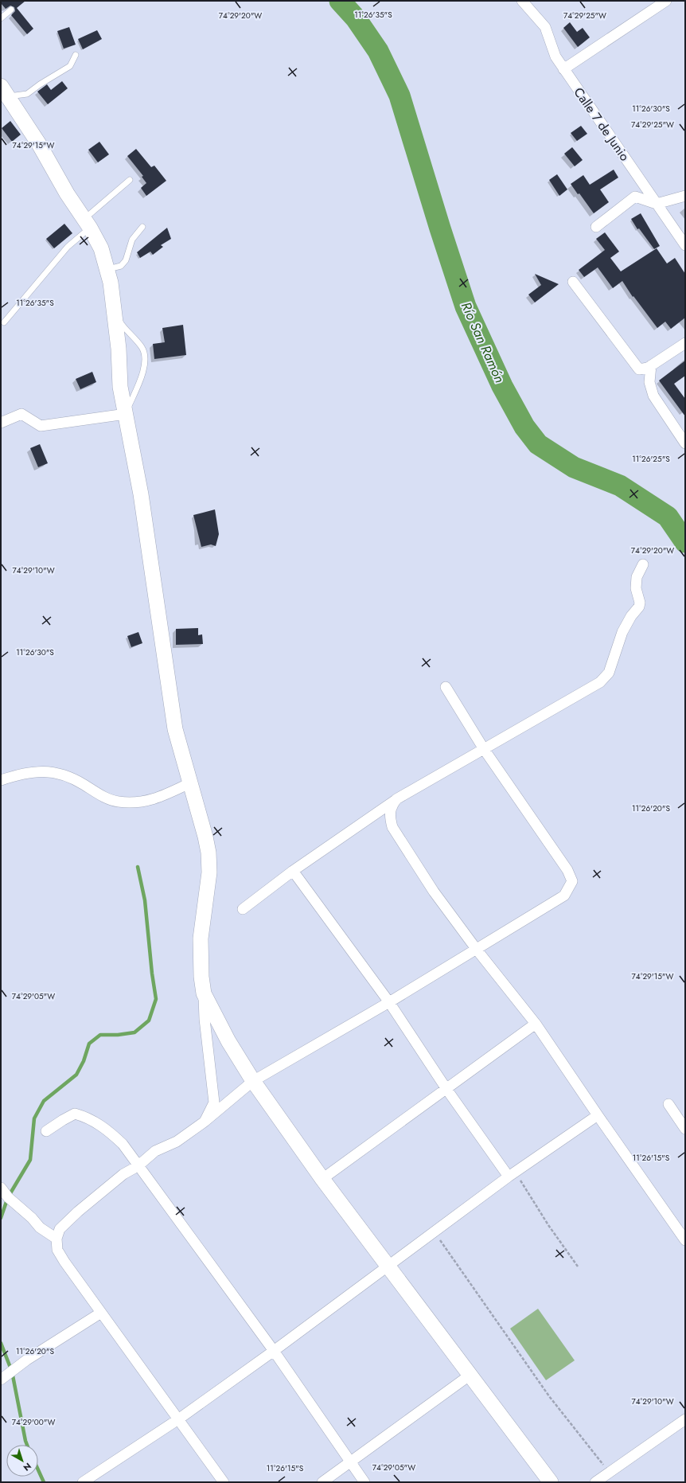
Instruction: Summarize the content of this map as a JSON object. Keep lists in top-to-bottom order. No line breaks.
{"streets":{"street":["Calle 7 de Junio"]},"water":["Río San Ramón"],"north":"bottom right","coordinates":["11°26'35\"S","74°29'20\"W","74°29'25\"W","11°26'30\"S","74°29'15\"W","11°26'25\"S","74°29'10\"W","11°26'20\"S","74°29'05\"W","11°26'15\"S","74°29'00\"W"]}
